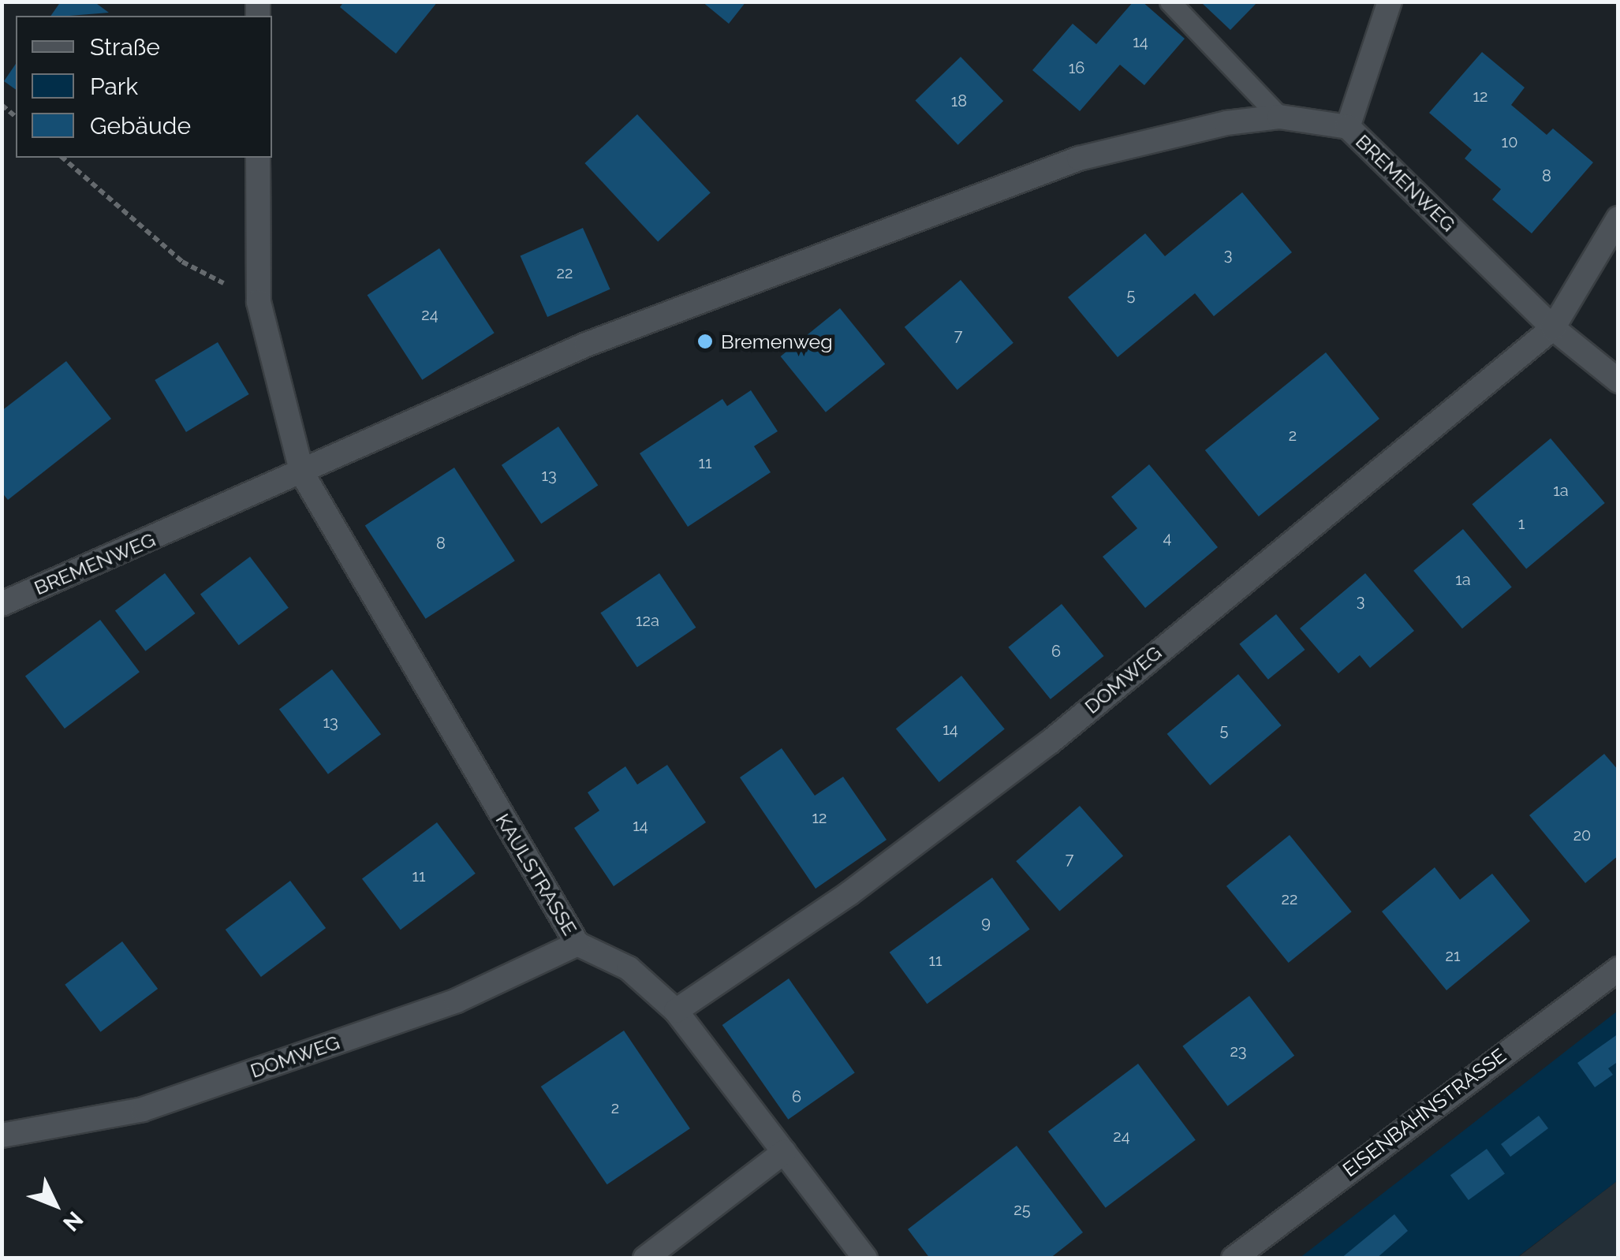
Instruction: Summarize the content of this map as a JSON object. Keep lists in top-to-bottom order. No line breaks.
{"streets":{"street":["BREMENWEG","DOMWEG","KAULSTRASSE","EISENBAHNSTRASSE"]},"crossings":[["BREMENWEG","DOMWEG"],["BREMENWEG","KAULSTRASSE"],["DOMWEG","KAULSTRASSE"]],"places":["Bremenweg"],"house_numbers":["14","16","12","18","10","8","3","22","5","24","7","2","11","13","1a","1","4","8","1a","3","12a","6","13","14","5","12","14","20","7","11","22","9","21","11","23","6","2","24","25"],"legend":["Straße","Park","Gebäude"],"north":"bottom right"}
